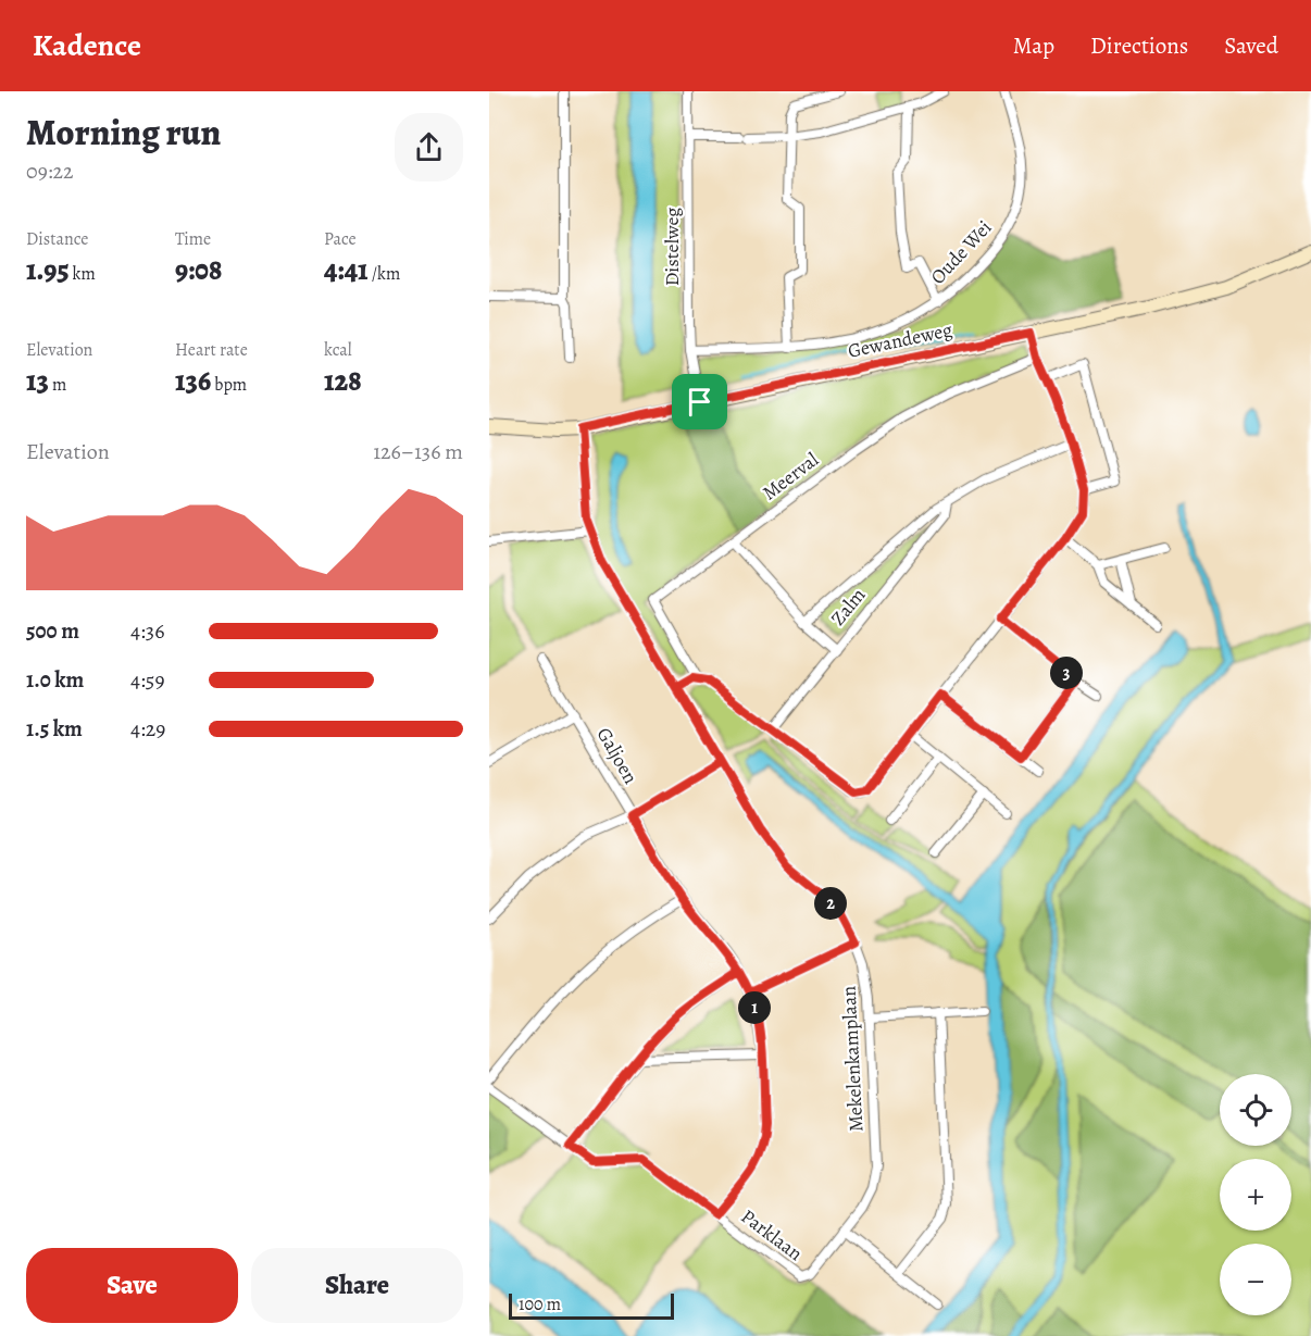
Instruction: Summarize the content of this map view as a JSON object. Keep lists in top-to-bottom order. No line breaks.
{"streets":{"street":["Distelweg","Oude Wei","Gewandeweg","Meerval","Zalm","Galjoen","Mekelenkamplaan","Parklaan"]},"crossings":[["Distelweg","Oude Wei"],["Distelweg","Gewandeweg"],["Gewandeweg","Mekelenkamplaan"],["Galjoen","Parklaan"],["Mekelenkamplaan","Parklaan"]],"scale_bar":"100 m","page":{"header":"Kadence","nav":["Map","Directions","Saved"],"heading":["Morning run","09:22"],"stats":[["Distance","1.95 km"],["Time","9:08"],["Pace","4:41 /km"],["Elevation","13 m"],["Heart rate","136 bpm"],["kcal","128"]],"chart":["Elevation","126–136 m"],"list":[{"name":"500 m","note":"4:36"},{"name":"1.0 km","note":"4:59"},{"name":"1.5 km","note":"4:29"}],"pins":["3","2","1"],"map_buttons":["+","−"],"buttons":["Save","Share"],"scale":"100 m"}}
